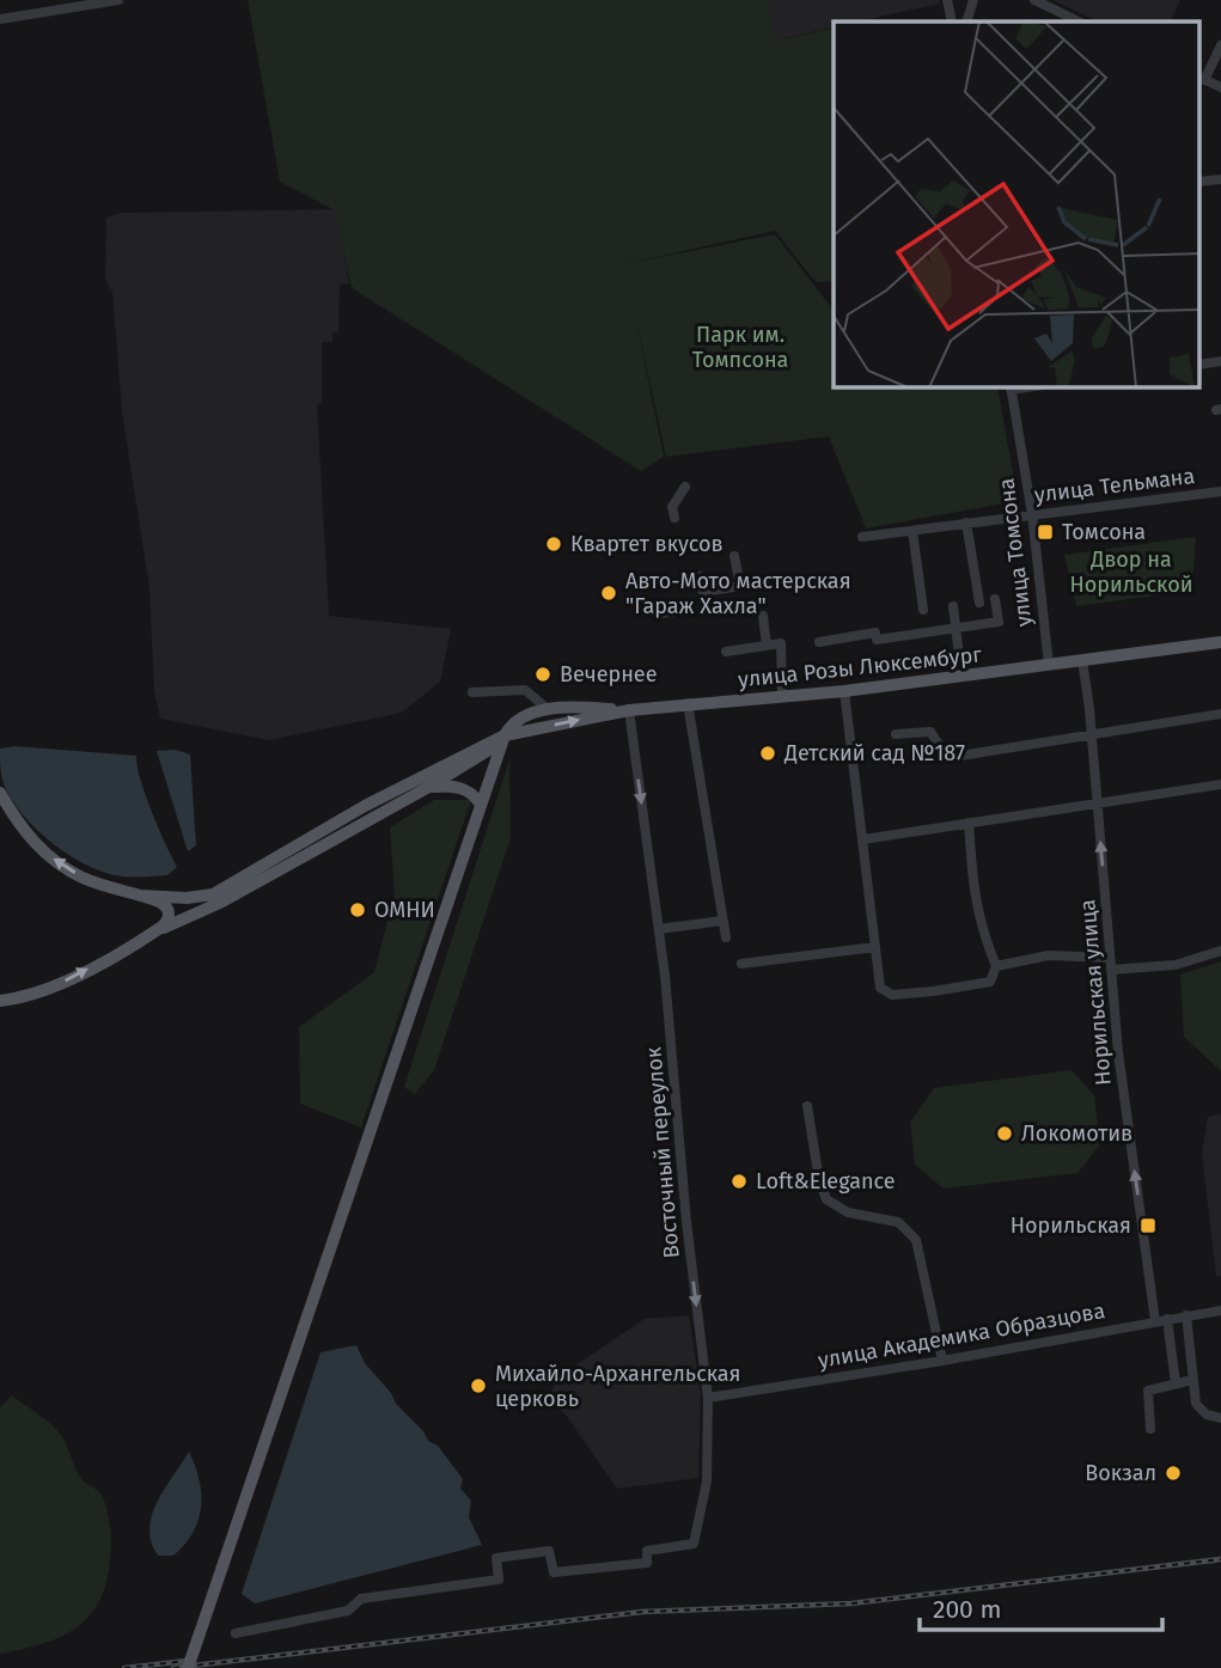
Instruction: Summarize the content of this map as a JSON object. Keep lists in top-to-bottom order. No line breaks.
{"streets":{"main road":["улица Розы Люксембург"],"street":["улица Тельмана","улица Томсона","Норильская улица","Восточный переулок","улица Академика Образцова"]},"crossings":[["улица Тельмана","улица Томсона"],["улица Томсона","улица Розы Люксембург"],["улица Розы Люксембург","Норильская улица"],["улица Розы Люксембург","Восточный переулок"],["Норильская улица","улица Академика Образцова"],["Восточный переулок","улица Академика Образцова"]],"one_way":["Норильская улица"],"parks":["Парк им. Томпсона","Двор на Норильской"],"places":{"transit":["Томсона","Норильская"],"other":["Квартет вкусов","Авто-Мото мастерская \"Гараж Хахла\"","Вечернее","Детский сад №187","ОМНИ","Локомотив","Loft&Elegance","Михайло-Архангельская церковь","Вокзал"]},"scale_bar":"200 m"}
